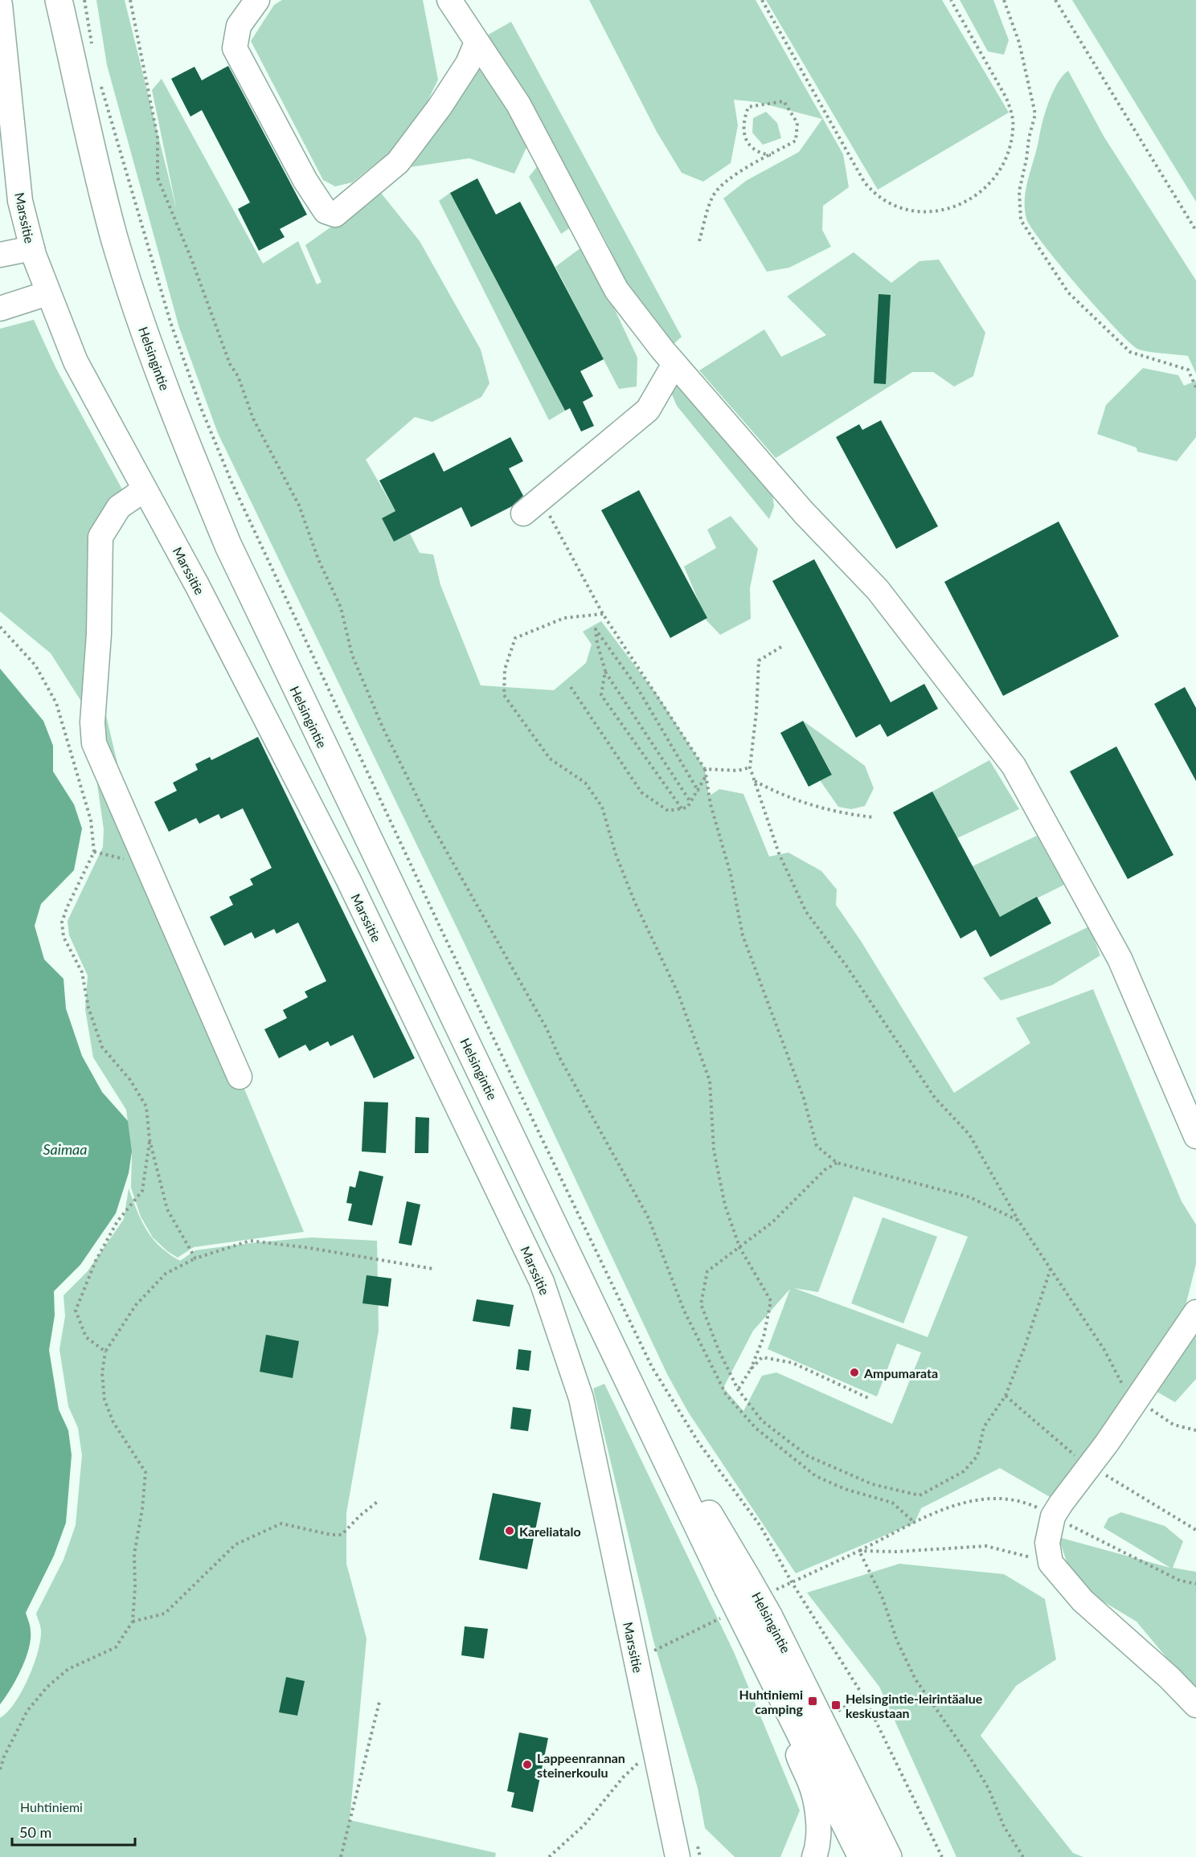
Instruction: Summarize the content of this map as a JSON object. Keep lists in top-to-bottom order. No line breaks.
{"streets":{"main road":["Helsingintie"],"street":["Marssitie"]},"water":["Saimaa"],"parks":["Huhtiniemi"],"places":{"other":["Ampumarata","Kareliatalo","Lappeenrannan steinerkoulu"],"transit":["Huhtiniemi camping","Helsingintie-leirintäalue keskustaan"]},"scale_bar":"50 m"}
